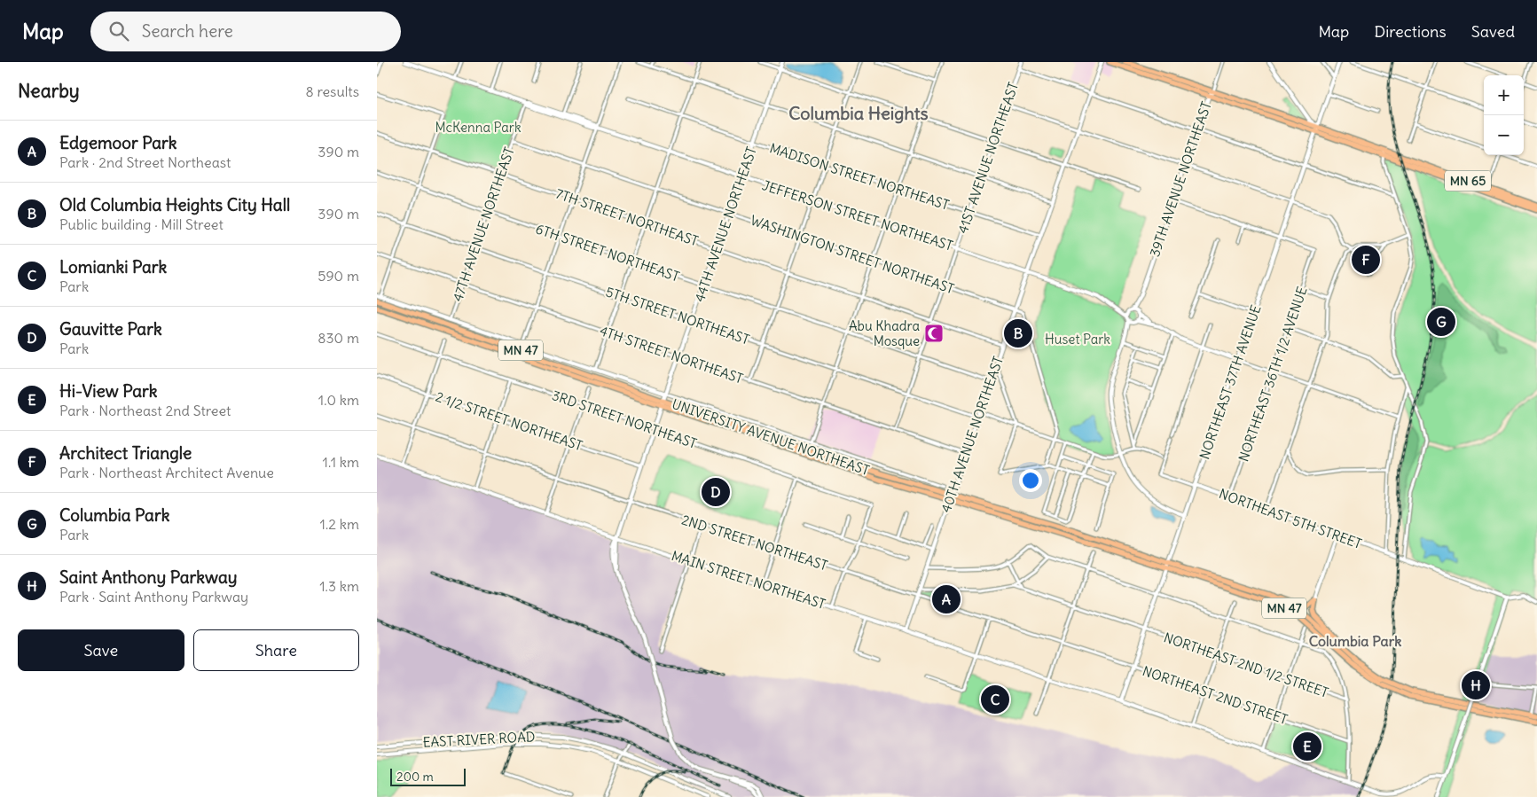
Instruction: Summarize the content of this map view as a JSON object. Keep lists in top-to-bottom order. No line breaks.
{"streets":{"main road":["MN 65","MN 47","UNIVERSITY AVENUE NORTHEAST"],"street":["41ST AVENUE NORTHEAST","MADISON STREET NORTHEAST","39TH AVENUE NORTHEAST","JEFFERSON STREET NORTHEAST","7TH STREET NORTHEAST","47TH AVENUE NORTHEAST","44TH AVENUE NORTHEAST","6TH STREET NORTHEAST","WASHINGTON STREET NORTHEAST","5TH STREET NORTHEAST","4TH STREET NORTHEAST","NORTHEAST 36TH 1/2 AVENUE","NORTHEAST 37TH AVENUE","3RD STREET NORTHEAST","2 1/2 STREET NORTHEAST","40TH AVENUE NORTHEAST","NORTHEAST 5TH STREET","2ND STREET NORTHEAST","MAIN STREET NORTHEAST","NORTHEAST 2ND 1/2 STREET","NORTHEAST 2ND STREET","EAST RIVER ROAD"]},"crossings":[["41ST AVENUE NORTHEAST","MADISON STREET NORTHEAST"],["41ST AVENUE NORTHEAST","JEFFERSON STREET NORTHEAST"],["41ST AVENUE NORTHEAST","7TH STREET NORTHEAST"],["41ST AVENUE NORTHEAST","6TH STREET NORTHEAST"],["41ST AVENUE NORTHEAST","WASHINGTON STREET NORTHEAST"],["41ST AVENUE NORTHEAST","5TH STREET NORTHEAST"],["41ST AVENUE NORTHEAST","4TH STREET NORTHEAST"],["MADISON STREET NORTHEAST","44TH AVENUE NORTHEAST"],["MADISON STREET NORTHEAST","40TH AVENUE NORTHEAST"],["39TH AVENUE NORTHEAST","MN 65"],["39TH AVENUE NORTHEAST","JEFFERSON STREET NORTHEAST"],["MN 65","NORTHEAST 37TH AVENUE"],["JEFFERSON STREET NORTHEAST","47TH AVENUE NORTHEAST"],["JEFFERSON STREET NORTHEAST","44TH AVENUE NORTHEAST"],["JEFFERSON STREET NORTHEAST","40TH AVENUE NORTHEAST"],["7TH STREET NORTHEAST","47TH AVENUE NORTHEAST"],["7TH STREET NORTHEAST","44TH AVENUE NORTHEAST"],["7TH STREET NORTHEAST","40TH AVENUE NORTHEAST"],["47TH AVENUE NORTHEAST","6TH STREET NORTHEAST"],["47TH AVENUE NORTHEAST","WASHINGTON STREET NORTHEAST"],["47TH AVENUE NORTHEAST","5TH STREET NORTHEAST"],["47TH AVENUE NORTHEAST","4TH STREET NORTHEAST"],["47TH AVENUE NORTHEAST","UNIVERSITY AVENUE NORTHEAST"],["44TH AVENUE NORTHEAST","6TH STREET NORTHEAST"],["44TH AVENUE NORTHEAST","WASHINGTON STREET NORTHEAST"],["44TH AVENUE NORTHEAST","5TH STREET NORTHEAST"],["44TH AVENUE NORTHEAST","4TH STREET NORTHEAST"],["44TH AVENUE NORTHEAST","3RD STREET NORTHEAST"],["44TH AVENUE NORTHEAST","2 1/2 STREET NORTHEAST"],["44TH AVENUE NORTHEAST","UNIVERSITY AVENUE NORTHEAST"],["44TH AVENUE NORTHEAST","2ND STREET NORTHEAST"],["44TH AVENUE NORTHEAST","MAIN STREET NORTHEAST"],["6TH STREET NORTHEAST","40TH AVENUE NORTHEAST"],["WASHINGTON STREET NORTHEAST","40TH AVENUE NORTHEAST"],["5TH STREET NORTHEAST","40TH AVENUE NORTHEAST"],["MN 47","NORTHEAST 37TH AVENUE"],["MN 47","UNIVERSITY AVENUE NORTHEAST"],["4TH STREET NORTHEAST","40TH AVENUE NORTHEAST"],["NORTHEAST 36TH 1/2 AVENUE","NORTHEAST 37TH AVENUE"],["NORTHEAST 36TH 1/2 AVENUE","NORTHEAST 5TH STREET"],["NORTHEAST 37TH AVENUE","UNIVERSITY AVENUE NORTHEAST"],["NORTHEAST 37TH AVENUE","NORTHEAST 5TH STREET"],["NORTHEAST 37TH AVENUE","2ND STREET NORTHEAST"],["NORTHEAST 37TH AVENUE","MAIN STREET NORTHEAST"],["NORTHEAST 37TH AVENUE","NORTHEAST 2ND 1/2 STREET"],["NORTHEAST 37TH AVENUE","NORTHEAST 2ND STREET"],["40TH AVENUE NORTHEAST","UNIVERSITY AVENUE NORTHEAST"],["40TH AVENUE NORTHEAST","2ND STREET NORTHEAST"],["40TH AVENUE NORTHEAST","MAIN STREET NORTHEAST"],["2ND STREET NORTHEAST","NORTHEAST 2ND STREET"]],"districts":["Columbia Heights","Columbia Park"],"parks":["McKenna Park","Huset Park"],"places":{"mosque":["Abu Khadra Mosque"]},"scale_bar":"200 m","page":{"header":"Map","search":"Search here","nav":["Map","Directions","Saved"],"heading":["Nearby","8 results"],"map_buttons":["+","−"],"list":[{"mark":"A","name":"Edgemoor Park","note":"Park · 2nd Street Northeast","value":"390 m"},{"mark":"B","name":"Old Columbia Heights City Hall","note":"Public building · Mill Street","value":"390 m"},{"mark":"C","name":"Lomianki Park","note":"Park","value":"590 m"},{"mark":"D","name":"Gauvitte Park","note":"Park","value":"830 m"},{"mark":"E","name":"Hi-View Park","note":"Park · Northeast 2nd Street","value":"1.0 km"},{"mark":"F","name":"Architect Triangle","note":"Park · Northeast Architect Avenue","value":"1.1 km"},{"mark":"G","name":"Columbia Park","note":"Park","value":"1.2 km"},{"mark":"H","name":"Saint Anthony Parkway","note":"Park · Saint Anthony Parkway","value":"1.3 km"}],"pins":["F","G","B","D","A","H","C","E"],"buttons":["Save","Share"],"scale":"200 m"}}
